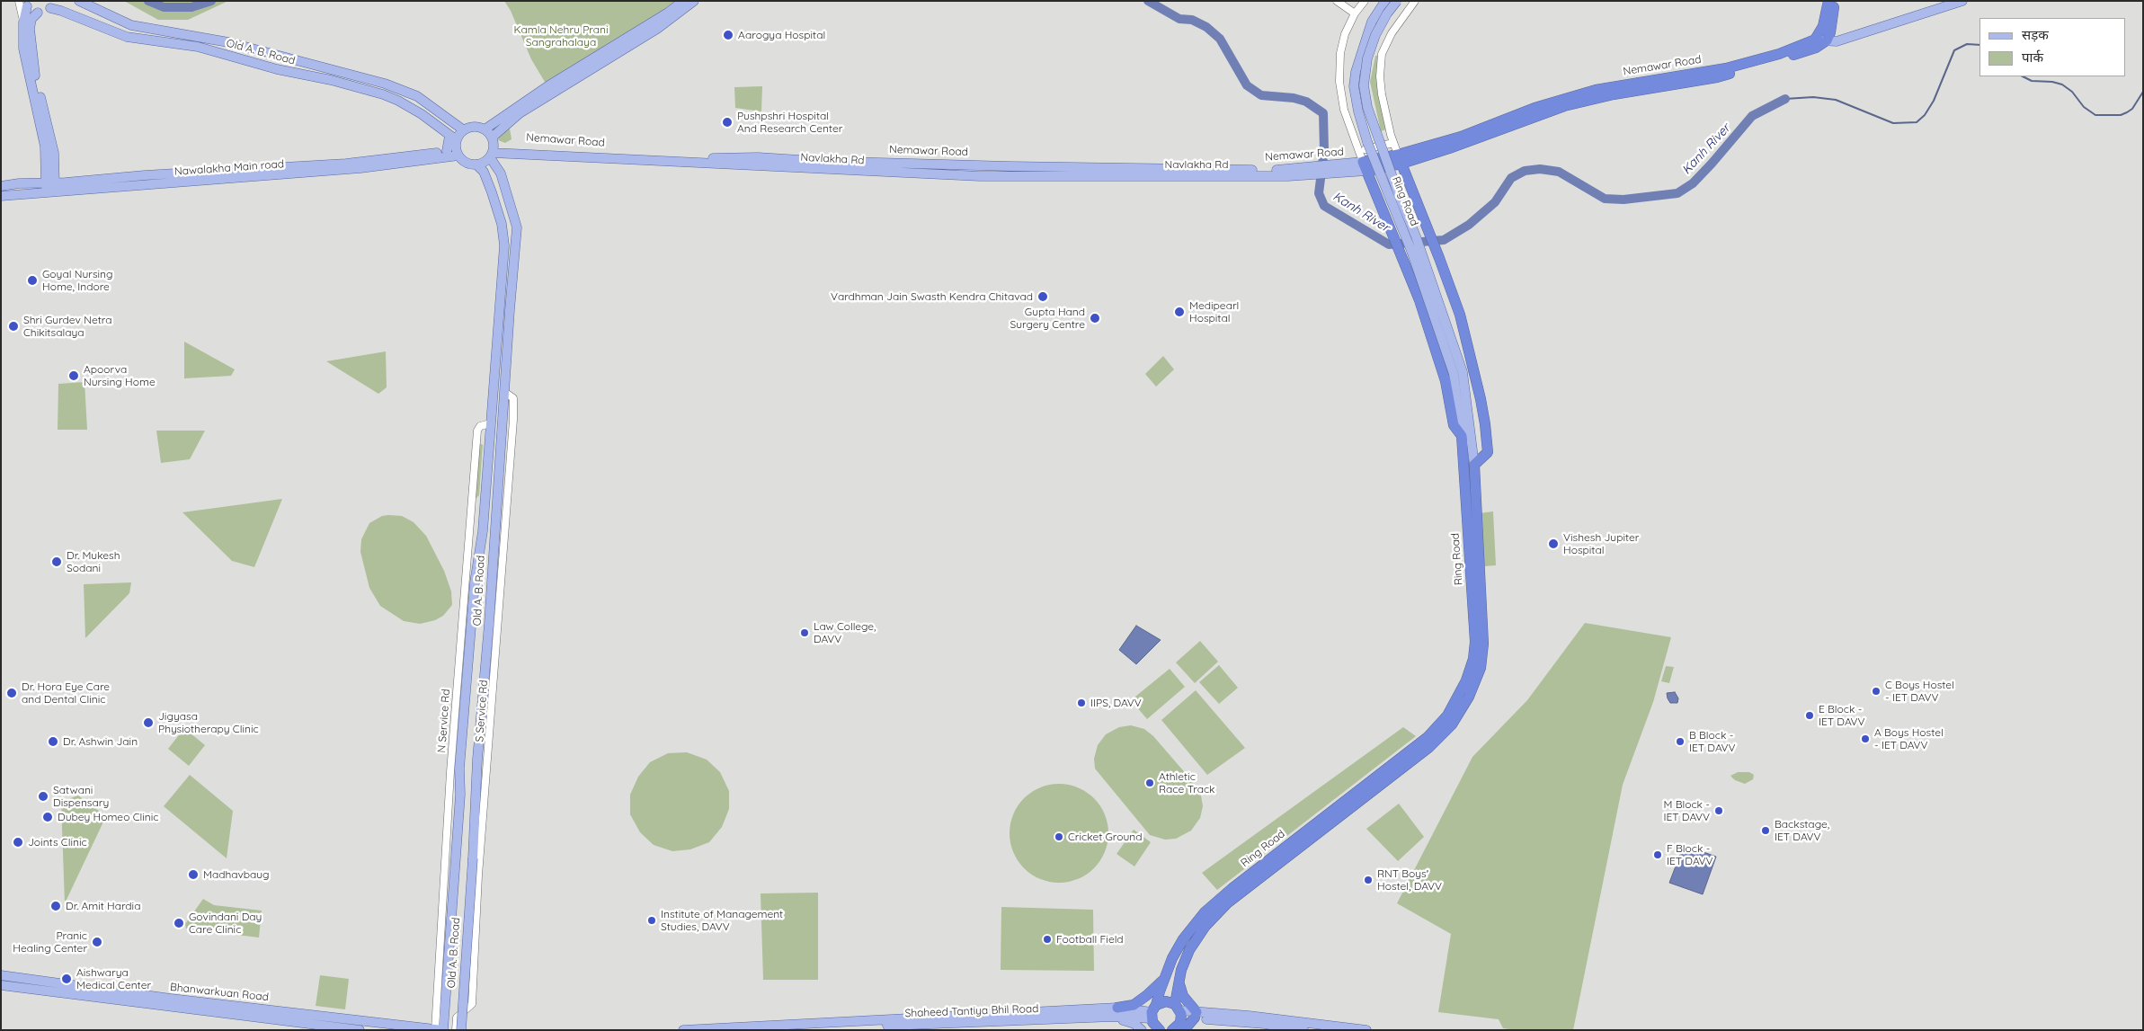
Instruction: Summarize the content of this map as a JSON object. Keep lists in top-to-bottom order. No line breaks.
{"streets":{"highway":["Nemawar Road","Ring Road"],"main road":["Old A. B. Road","Navlakha Rd","Nawalakha Main road","Bhanwarkuan Road","Shaheed Tantiya Bhil Road"],"street":["S Service Rd","N Service Rd"]},"crossings":[["Old A. B. Road","Navlakha Rd"],["Old A. B. Road","Nawalakha Main road"],["Old A. B. Road","S Service Rd"],["Old A. B. Road","N Service Rd"],["Old A. B. Road","Bhanwarkuan Road"],["Navlakha Rd","Nawalakha Main road"],["N Service Rd","Bhanwarkuan Road"]],"water":["Kanh River"],"parks":["Kamla Nehru Prani Sangrahalaya"],"places":["Aarogya Hospital","Pushpshri Hospital And Research Center","Goyal Nursing Home, Indore","Vardhman Jain Swasth Kendra Chitavad","Medipearl Hospital","Gupta Hand Surgery Centre","Shri Gurdev Netra Chikitsalaya","Apoorva Nursing Home","Vishesh Jupiter Hospital","Dr. Mukesh Sodani","Law College, DAVV","C Boys Hostel - IET DAVV","Dr. Hora Eye Care and Dental Clinic","IIPS, DAVV","E Block - IET DAVV","Jigyasa Physiotherapy Clinic","A Boys Hostel - IET DAVV","Dr. Ashwin Jain","B Block - IET DAVV","Athletic Race Track","Satwani Dispensary","M Block - IET DAVV","Dubey Homeo Clinic","Backstage, IET DAVV","Cricket Ground","Joints Clinic","F Block - IET DAVV","Madhavbaug","RNT Boys' Hostel, DAVV","Dr. Amit Hardia","Institute of Management Studies, DAVV","Govindani Day Care Clinic","Football Field","Pranic Healing Center","Aishwarya Medical Center"],"legend":["सड़क","पार्क"]}
